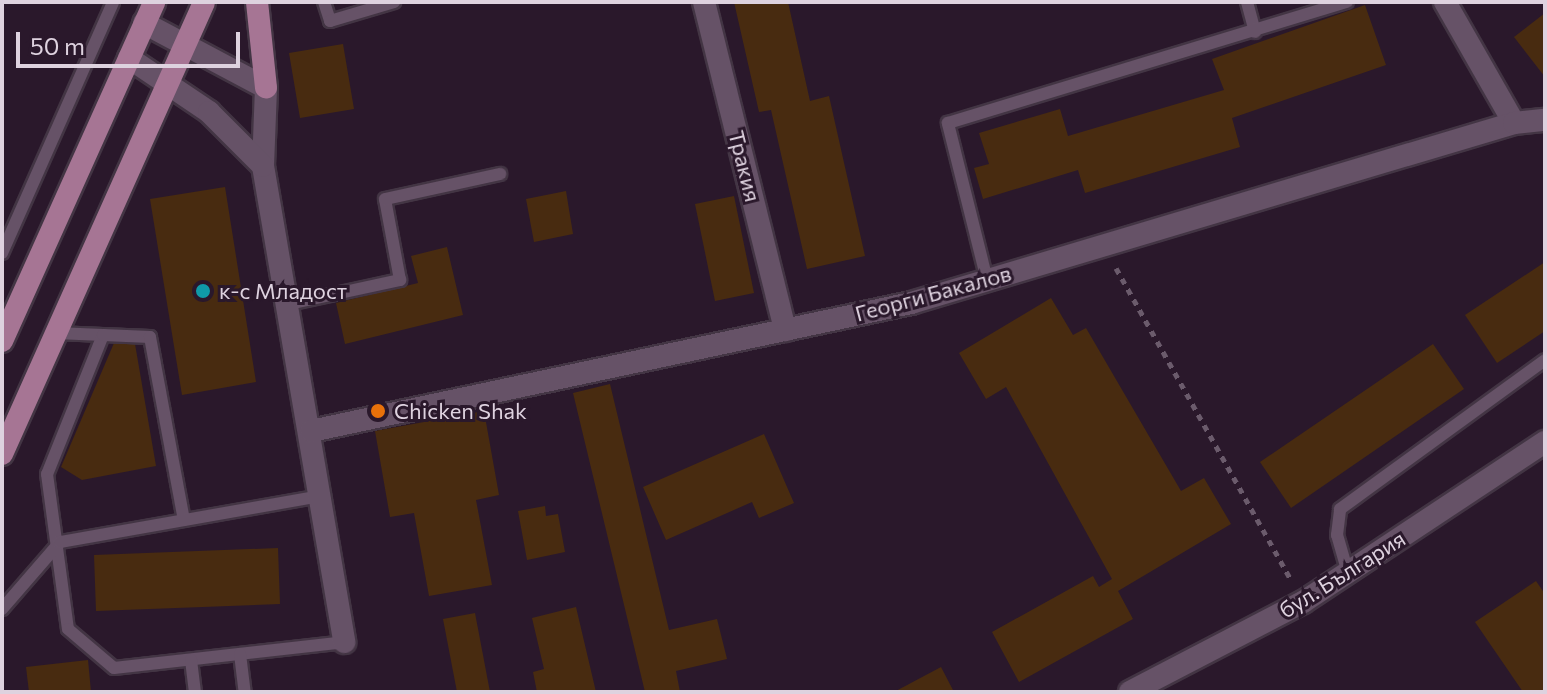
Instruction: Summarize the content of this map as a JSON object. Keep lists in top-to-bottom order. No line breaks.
{"streets":{"street":["Тракия","Георги Бакалов","бул. България"]},"crossings":[["Тракия","Георги Бакалов"]],"places":["к-с Младост","Chicken Shak"],"scale_bar":"50 m"}
